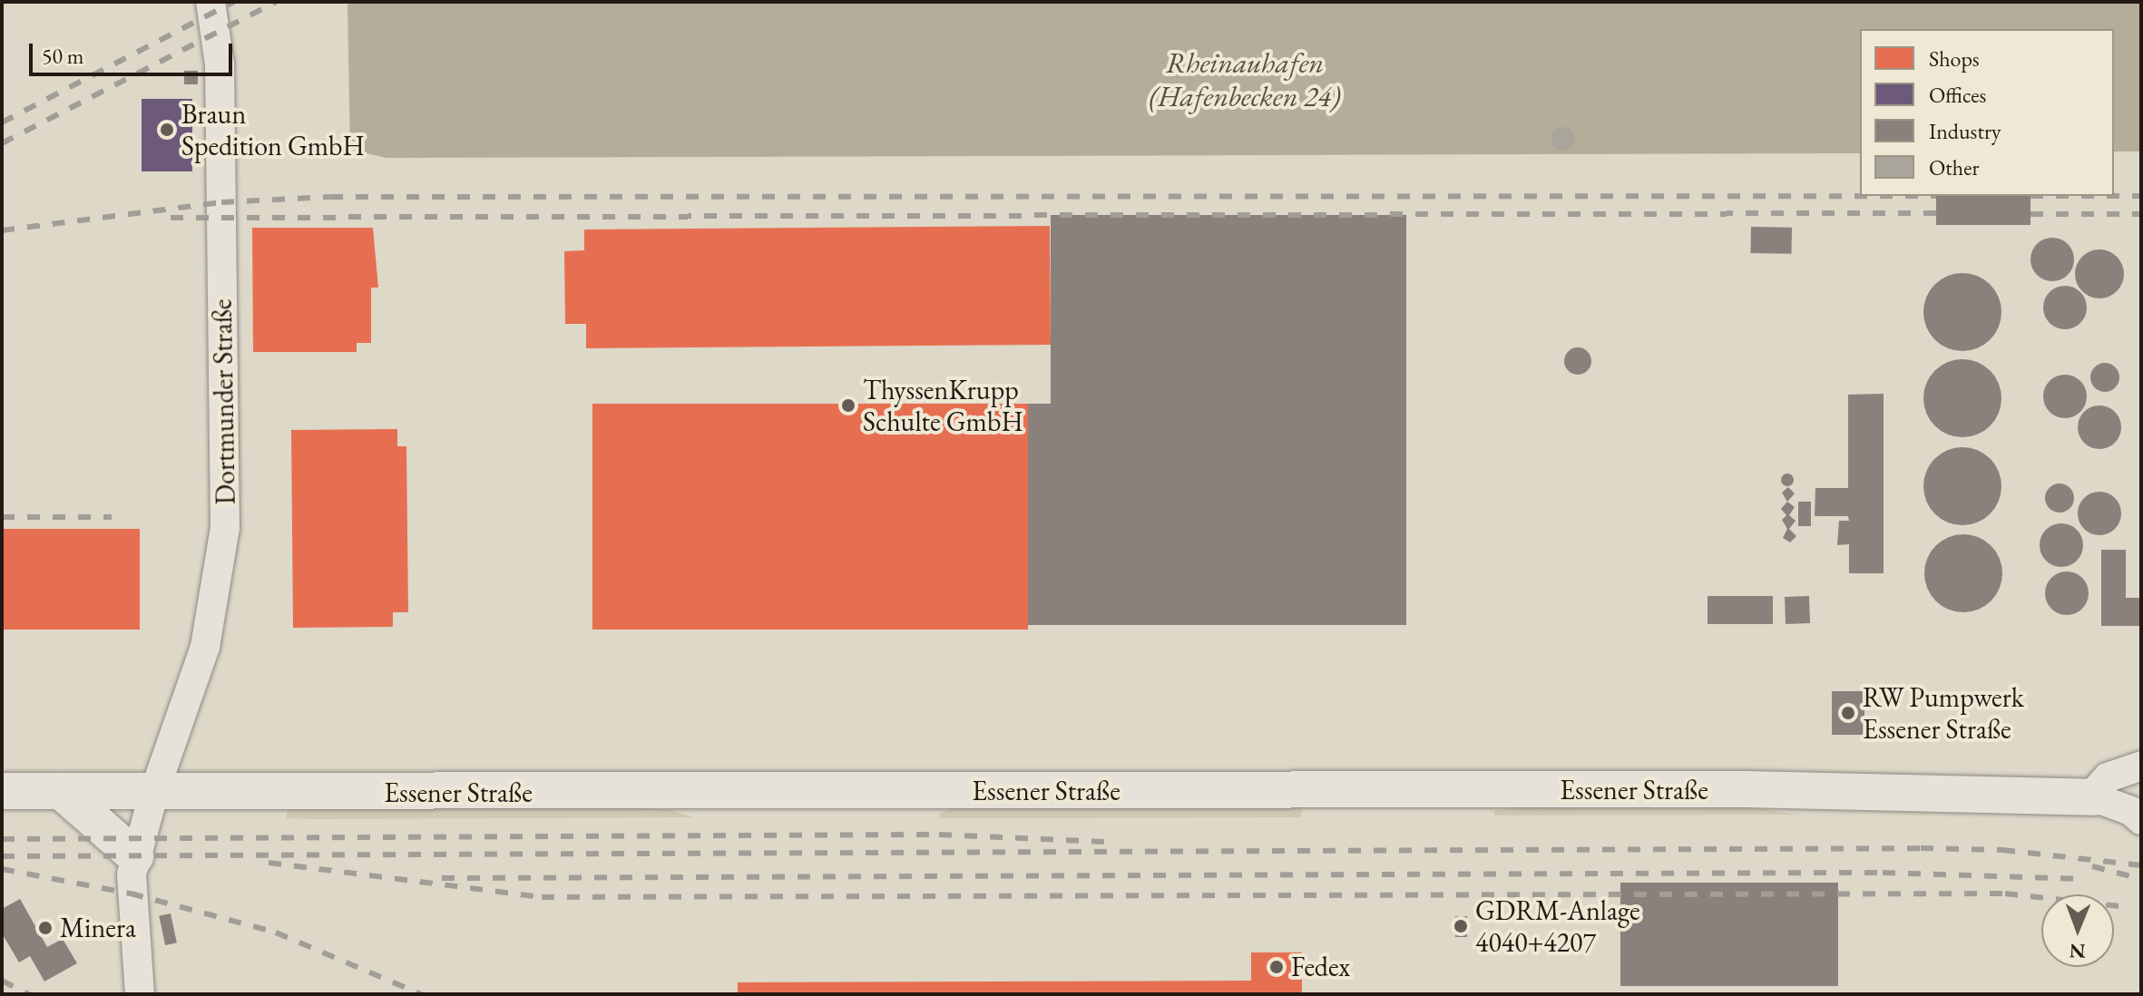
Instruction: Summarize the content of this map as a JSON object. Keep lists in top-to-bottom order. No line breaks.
{"streets":{"street":["Dortmunder Straße","Essener Straße"]},"crossings":[["Dortmunder Straße","Essener Straße"]],"water":["Rheinauhafen (Hafenbecken 24)"],"places":["Braun Spedition GmbH","ThyssenKrupp Schulte GmbH","RW Pumpwerk Essener Straße","GDRM-Anlage 4040+4207","Minera","Fedex"],"legend":["Shops","Offices","Industry","Other"],"scale_bar":"50 m","north":"bottom"}
